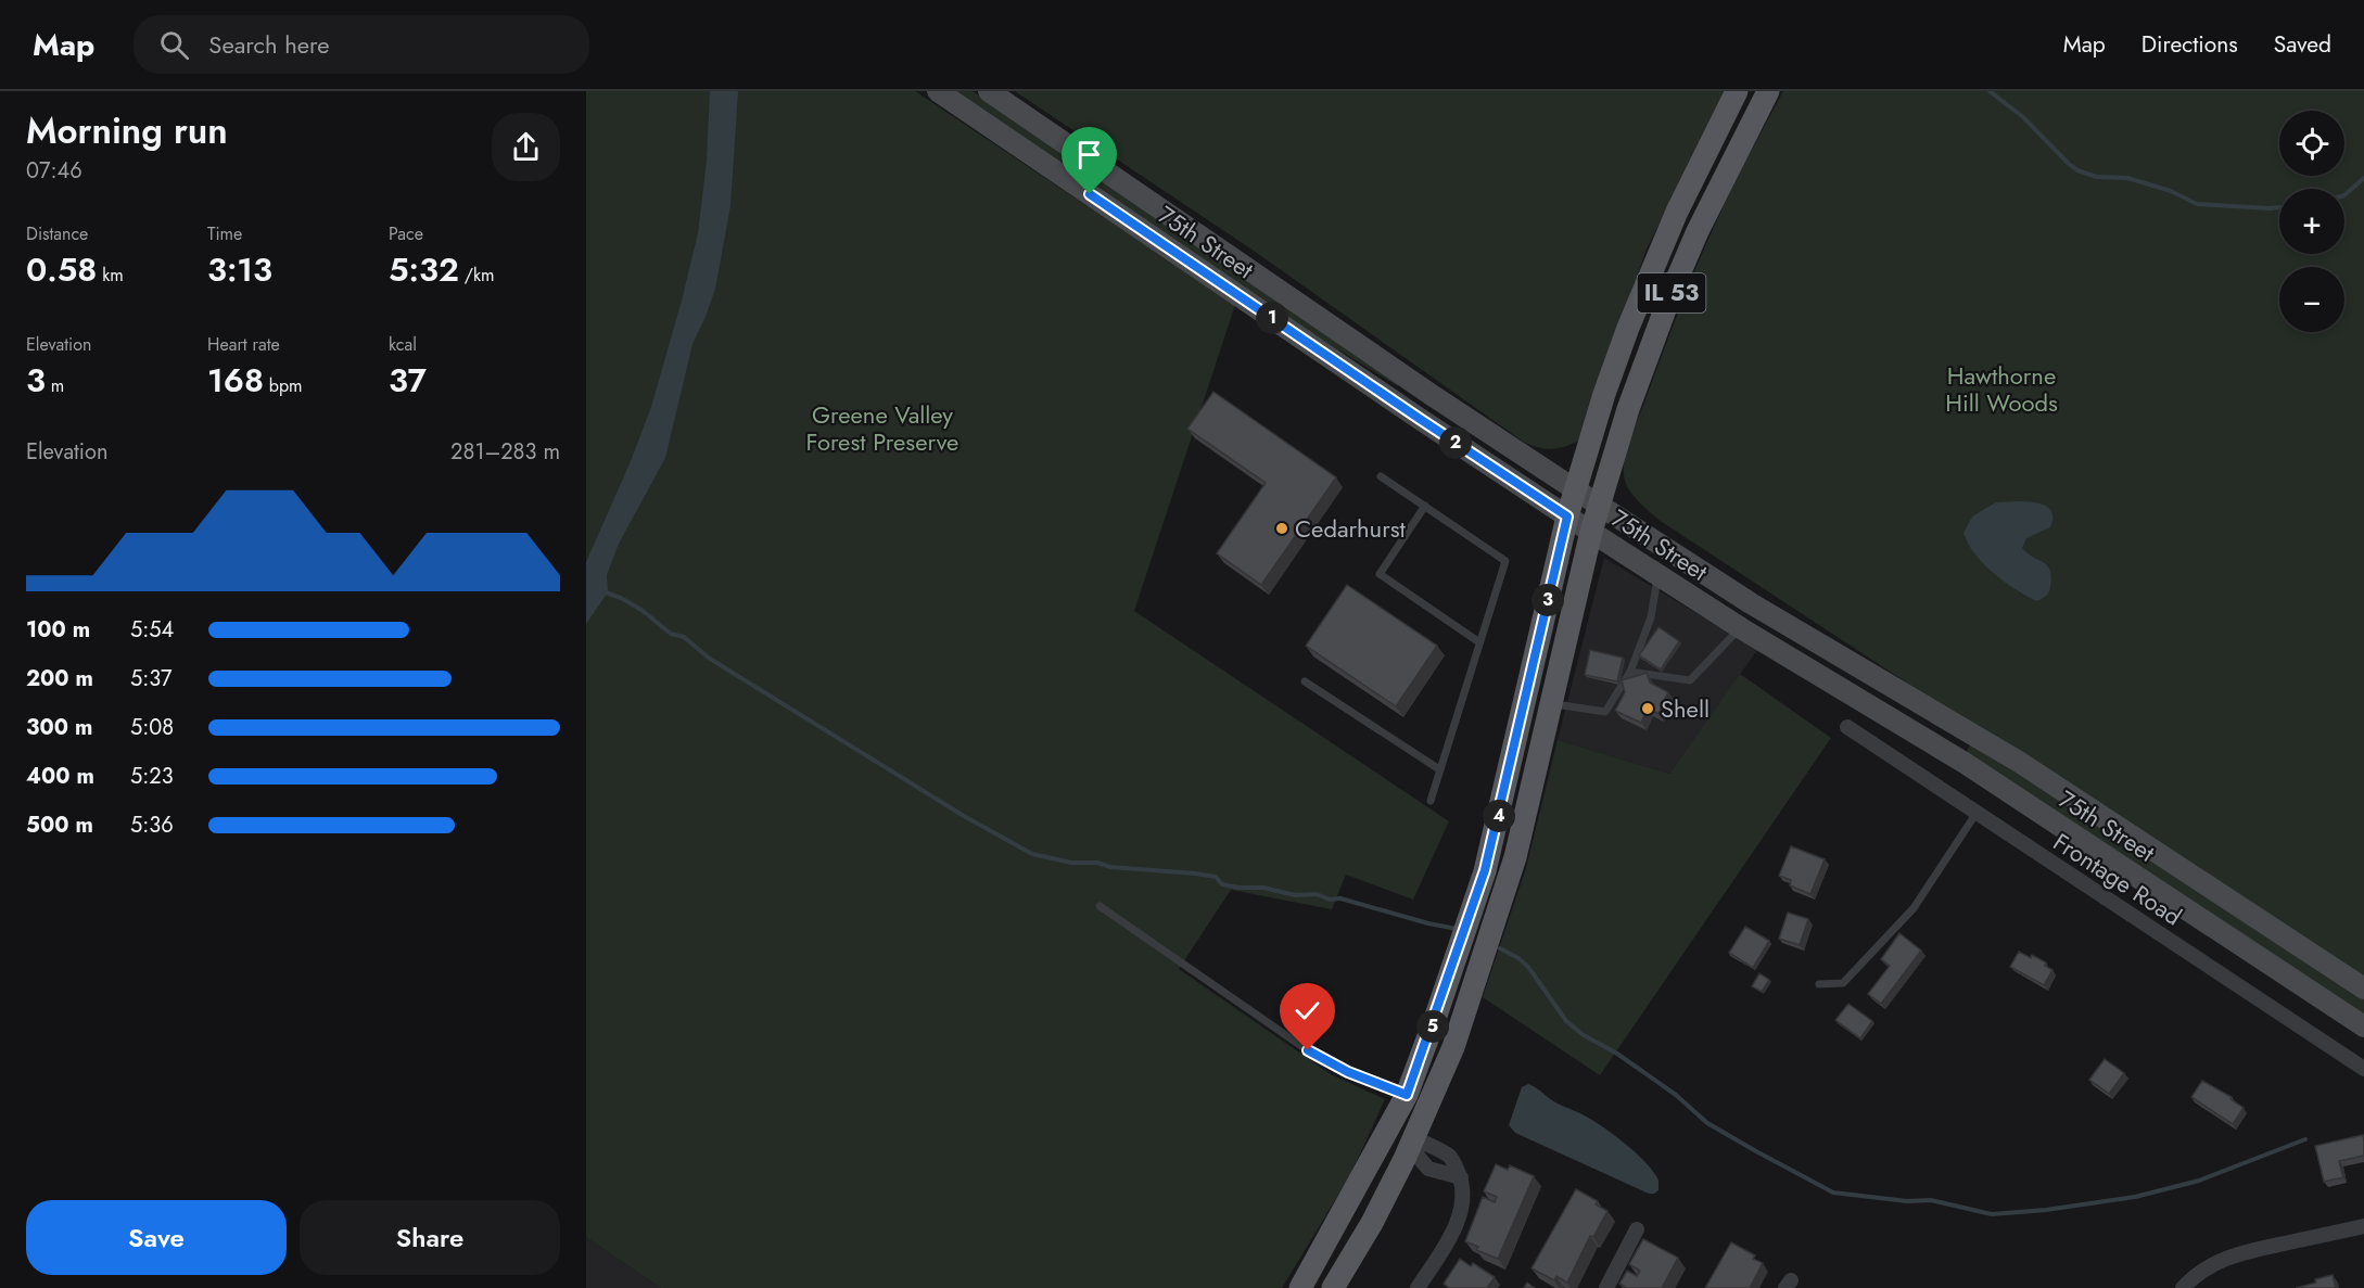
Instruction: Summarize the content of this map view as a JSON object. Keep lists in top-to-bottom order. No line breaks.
{"streets":{"main road":["75th Street","IL 53"],"street":["Frontage Road"]},"crossings":[["75th Street","IL 53"]],"parks":["Hawthorne Hill Woods","Greene Valley Forest Preserve"],"places":["Cedarhurst","Shell"],"page":{"header":"Map","search":"Search here","nav":["Map","Directions","Saved"],"heading":["Morning run","07:46"],"map_buttons":["+","−"],"stats":[["Distance","0.58 km"],["Time","3:13"],["Pace","5:32 /km"],["Elevation","3 m"],["Heart rate","168 bpm"],["kcal","37"]],"pins":["1","2","3","4","5"],"chart":["Elevation","281–283 m"],"list":[{"name":"100 m","note":"5:54"},{"name":"200 m","note":"5:37"},{"name":"300 m","note":"5:08"},{"name":"400 m","note":"5:23"},{"name":"500 m","note":"5:36"}],"buttons":["Save","Share"]}}
